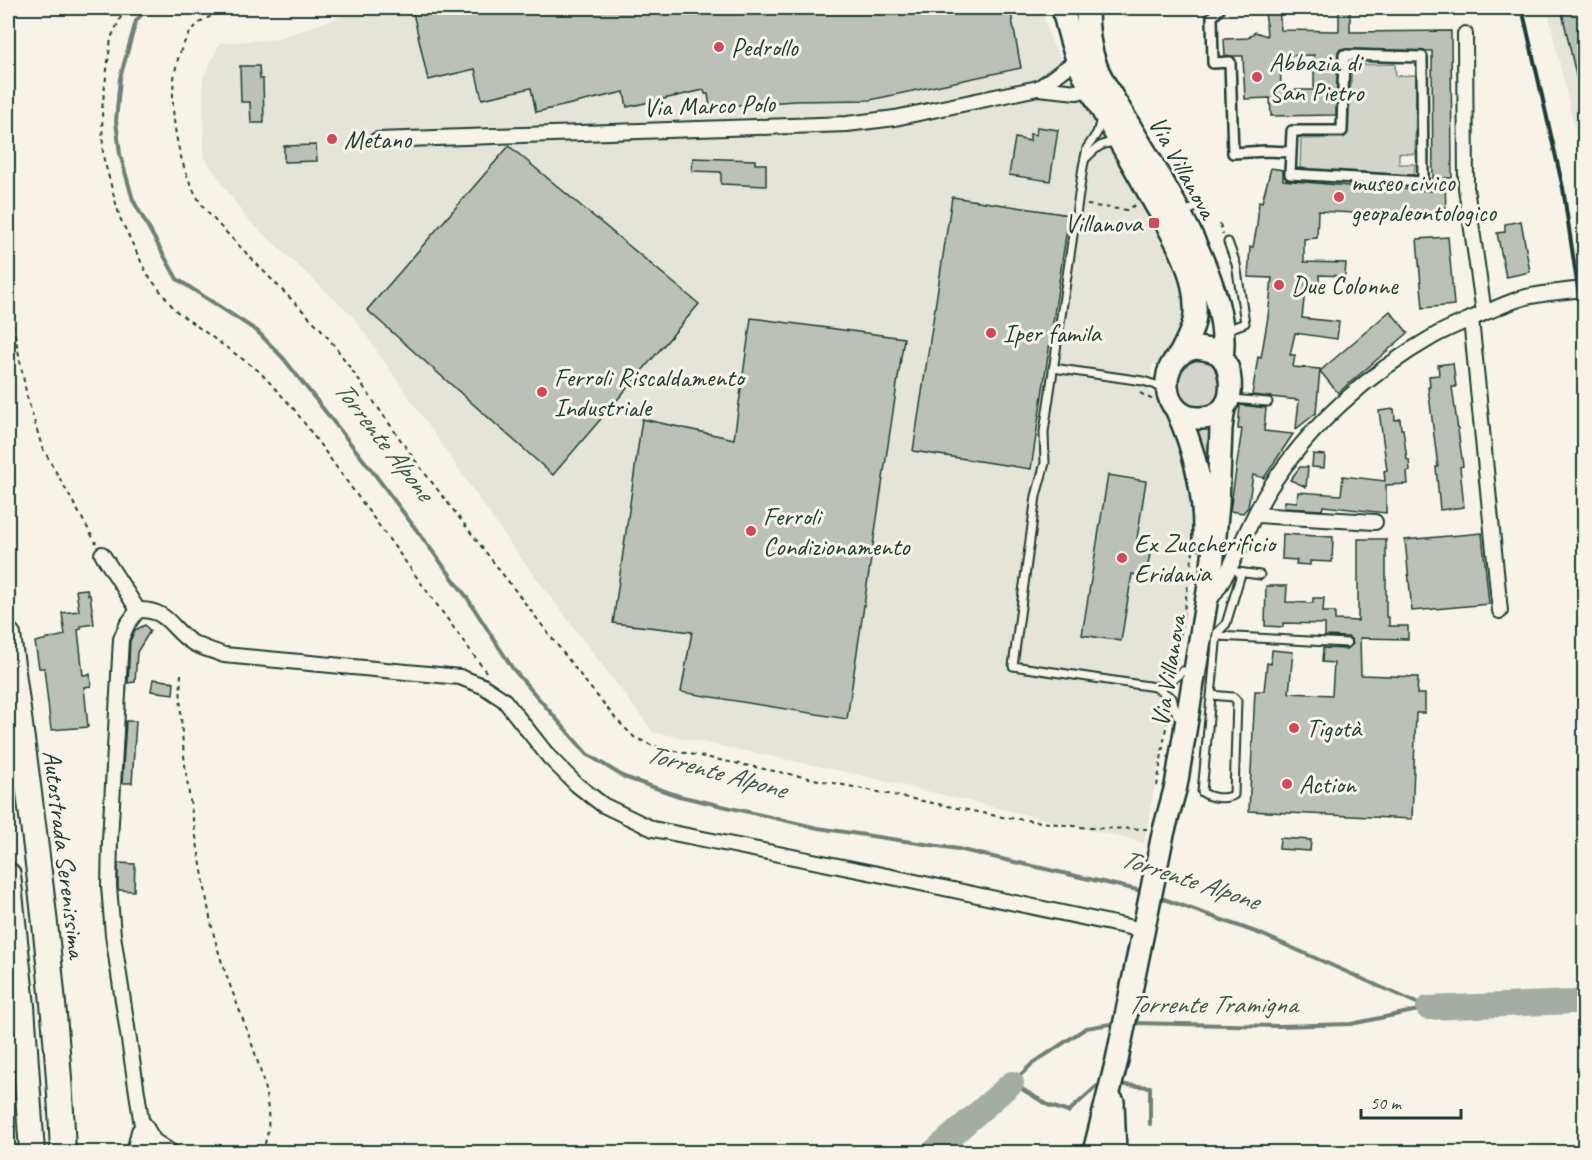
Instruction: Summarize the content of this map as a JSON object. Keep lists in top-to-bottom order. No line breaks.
{"streets":{"highway":["Autostrada Serenissima"],"main road":["Via Villanova"],"street":["Via Marco Polo"]},"crossings":[["Via Marco Polo","Via Villanova"]],"water":["Torrente Alpone","Torrente Tramigna"],"places":{"other":["Pedrollo","Abbazia di San Pietro","Metano","museo civico geopaleontologico","Due Colonne","Iper famila","Ferroli Riscaldamento Industriale","Ferroli Condizionamento","Ex Zuccherificio Eridania","Tigotà","Action"],"transit":["Villanova"]},"scale_bar":"50 m"}
